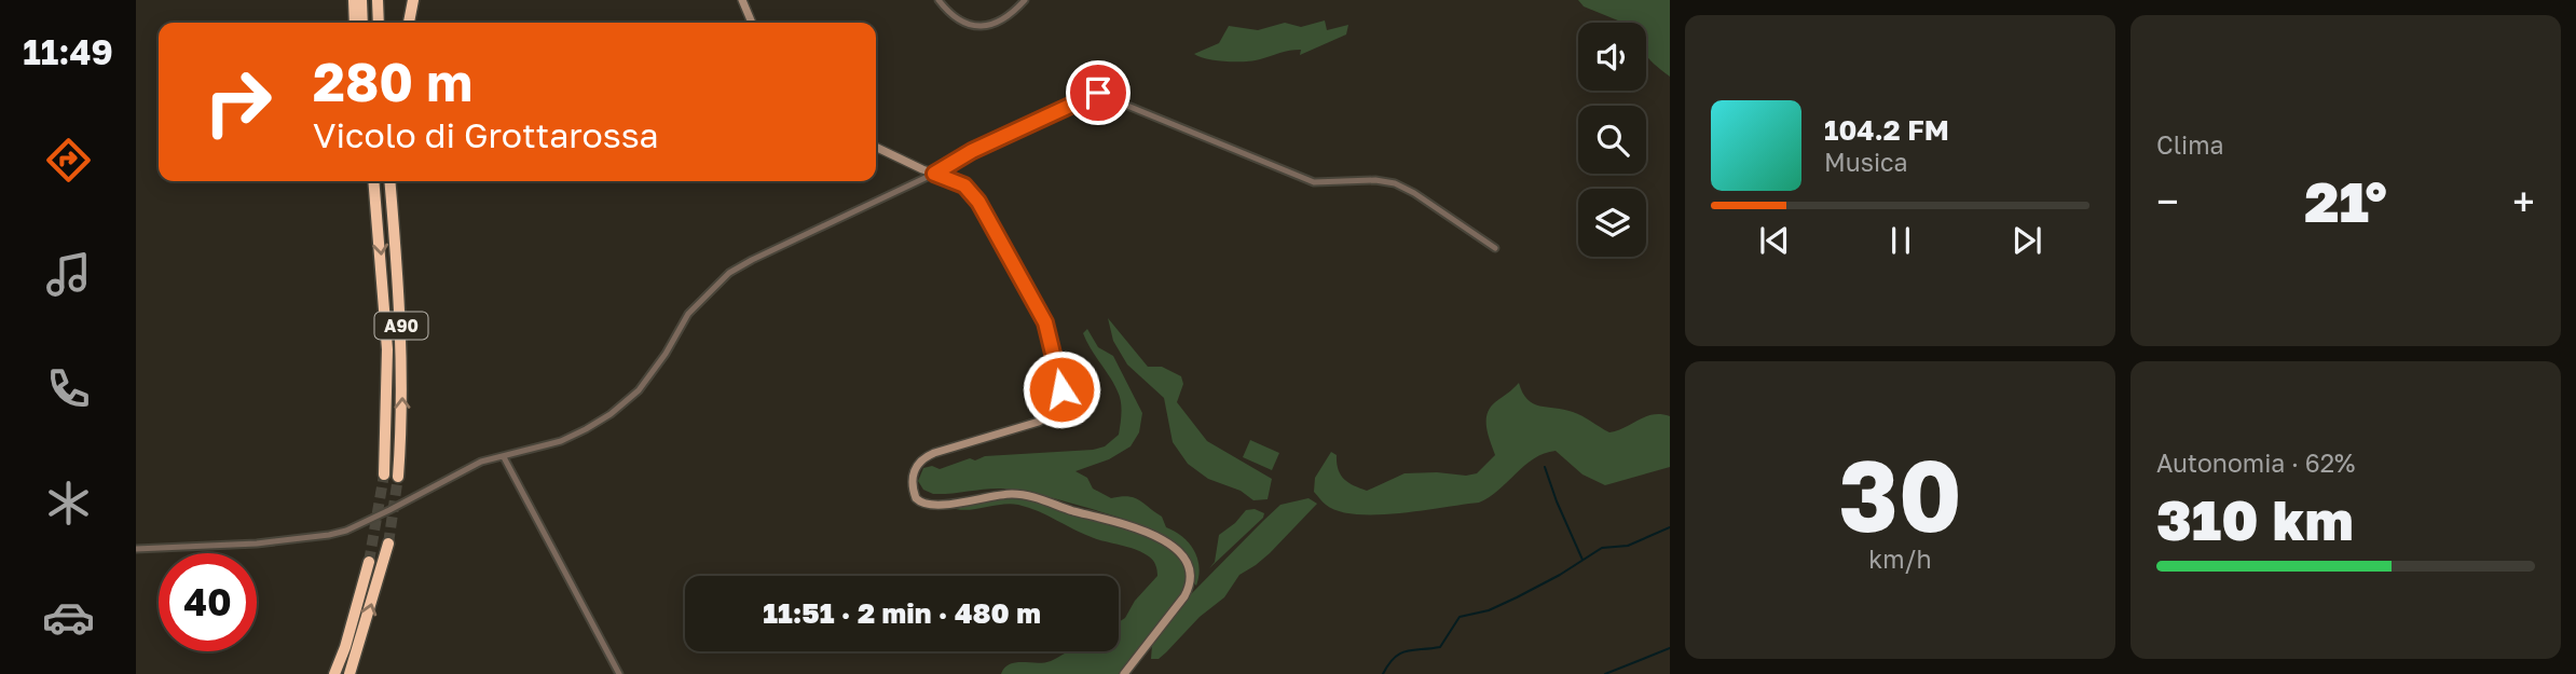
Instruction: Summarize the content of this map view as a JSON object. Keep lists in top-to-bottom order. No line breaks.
{"streets":{"highway":["A90"]},"page":{"tabs":"11:49","tile":["Clima",["30","km/h"],["Autonomia · 62%","310 km"]],"turn":["280 m","Vicolo di Grottarossa"],"song":["104.2 FM","Musica"],"heat":["−","21°","+"],"limit":"40","trip":"11:51 · 2 min · 480 m"}}
